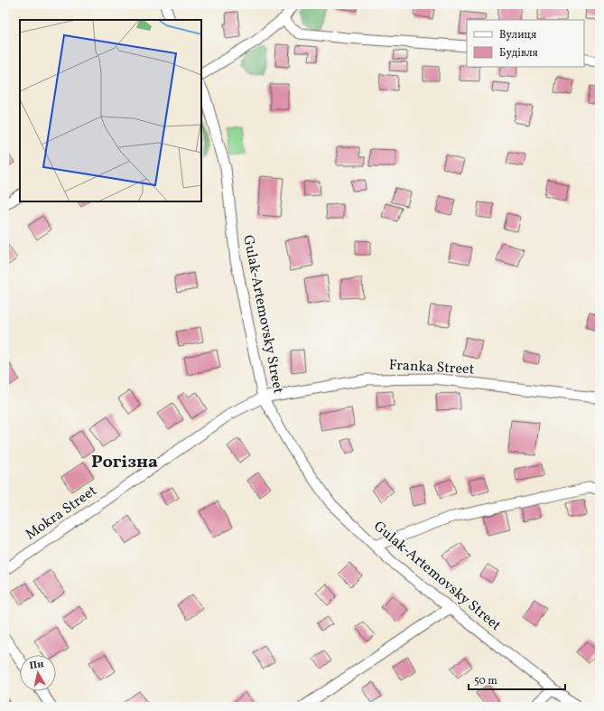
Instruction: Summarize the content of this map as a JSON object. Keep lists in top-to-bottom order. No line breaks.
{"streets":{"street":["Gulak-Artemovsky Street","Franka Street","Mokra Street"]},"crossings":[["Gulak-Artemovsky Street","Franka Street"],["Gulak-Artemovsky Street","Mokra Street"],["Franka Street","Mokra Street"]],"districts":["Рогізна"],"legend":["Вулиця","Будівля"],"scale_bar":"50 m","north":"top"}
